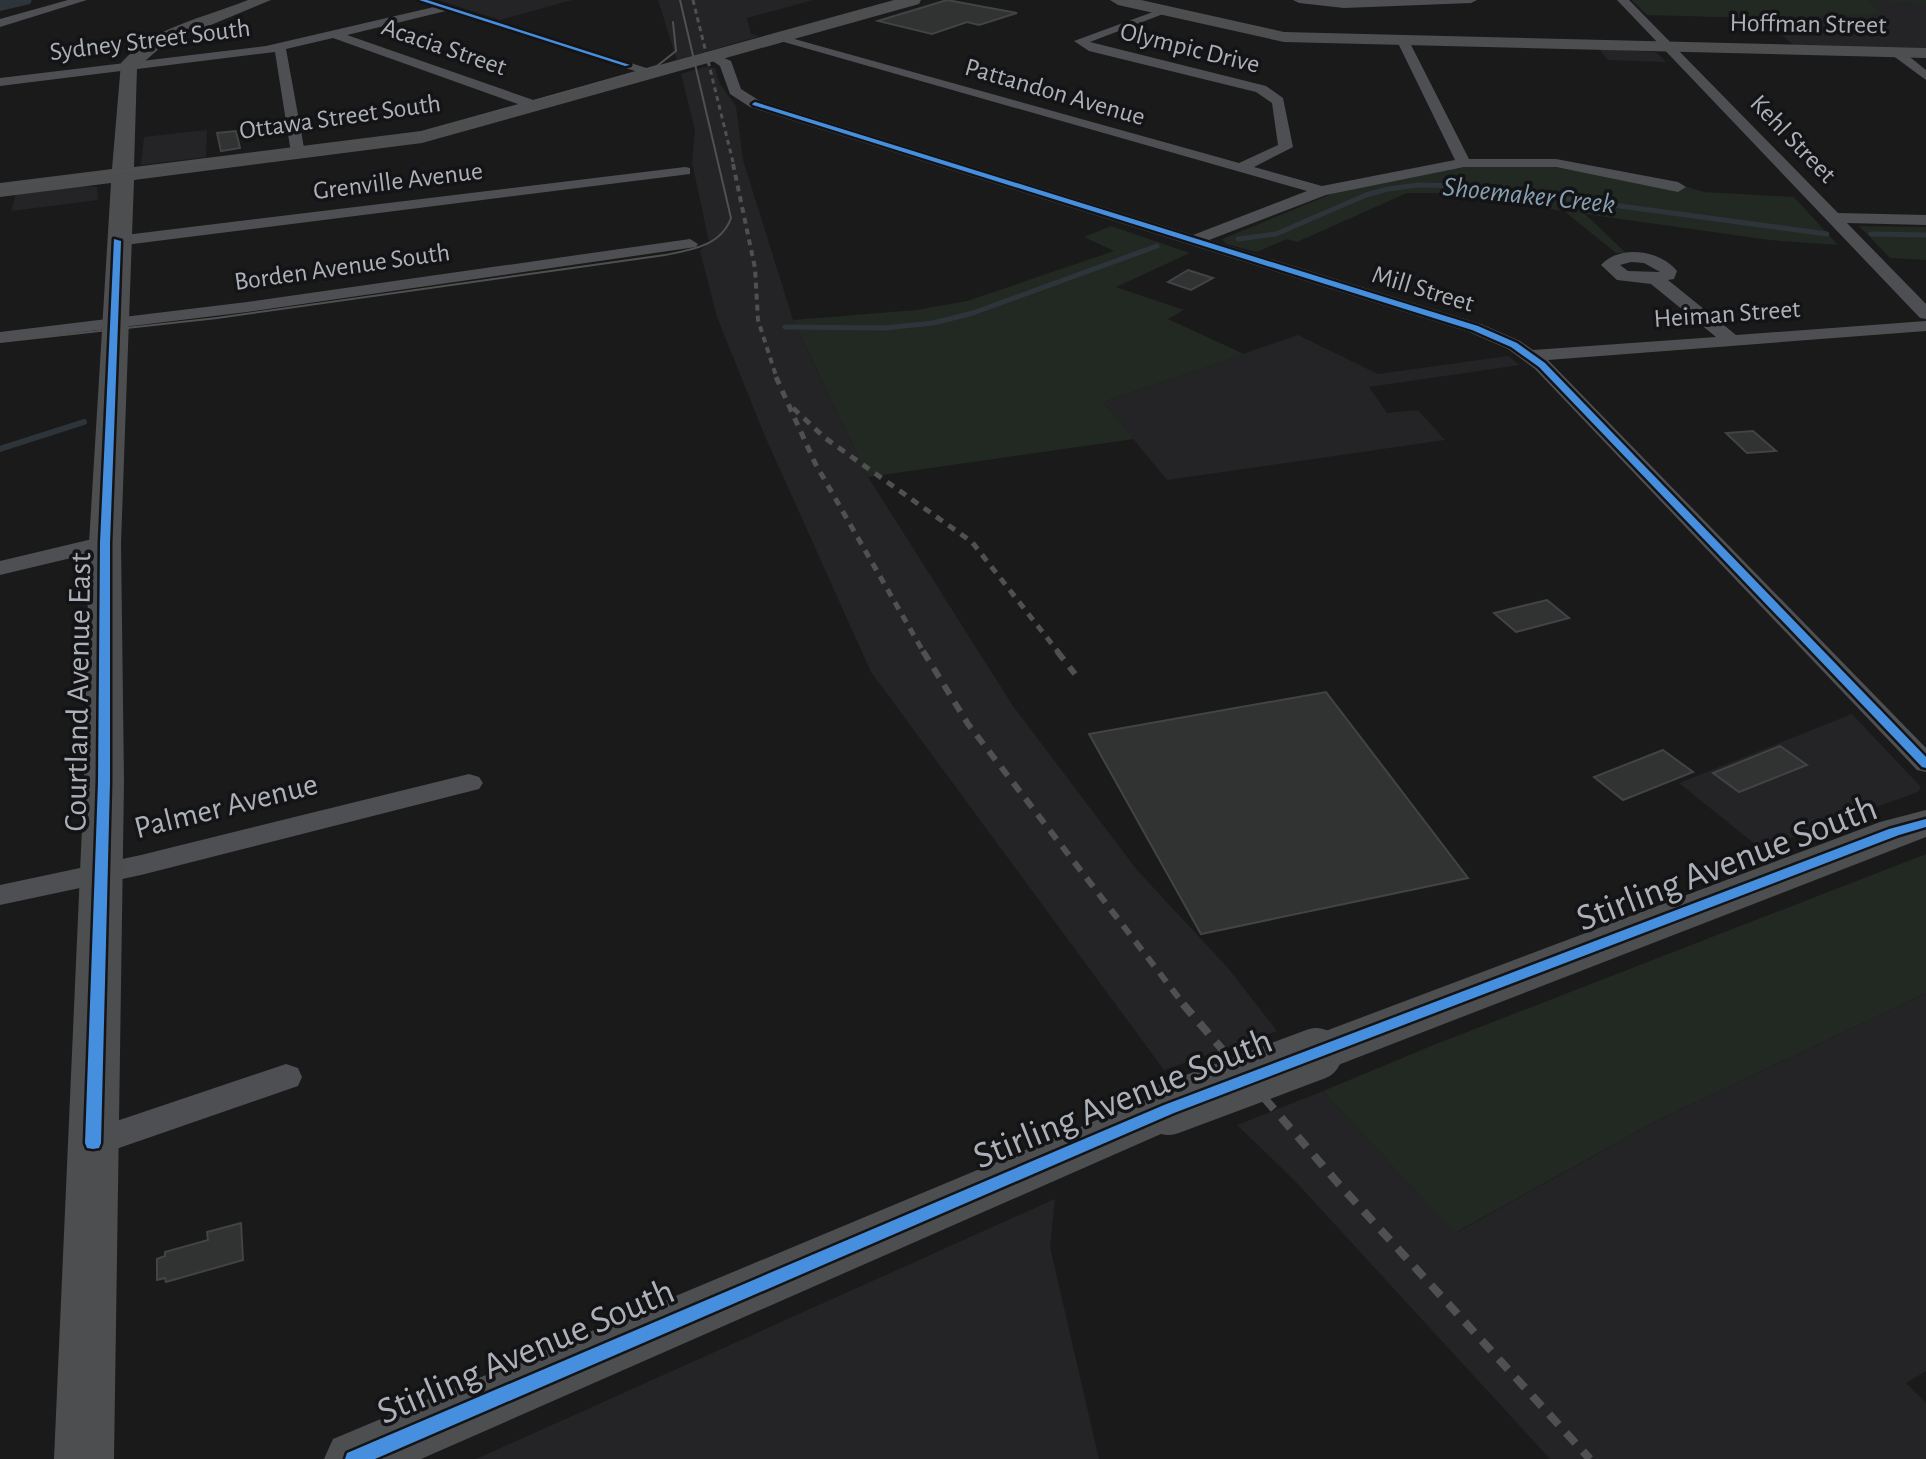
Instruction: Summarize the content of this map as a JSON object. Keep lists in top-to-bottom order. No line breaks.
{"streets":{"main road":["Hoffman Street","Ottawa Street South","Courtland Avenue East","Stirling Avenue South"],"street":["Sydney Street South","Acacia Street","Olympic Drive","Pattandon Avenue","Kehl Street","Grenville Avenue","Borden Avenue South","Mill Street","Heiman Street","Palmer Avenue"]},"crossings":[["Hoffman Street","Olympic Drive"],["Hoffman Street","Kehl Street"],["Sydney Street South","Acacia Street"],["Sydney Street South","Courtland Avenue East"],["Acacia Street","Ottawa Street South"],["Olympic Drive","Pattandon Avenue"],["Pattandon Avenue","Ottawa Street South"],["Ottawa Street South","Mill Street"],["Ottawa Street South","Courtland Avenue East"],["Grenville Avenue","Courtland Avenue East"],["Borden Avenue South","Courtland Avenue East"],["Mill Street","Heiman Street"],["Courtland Avenue East","Palmer Avenue"]],"water":["Shoemaker Creek"]}
